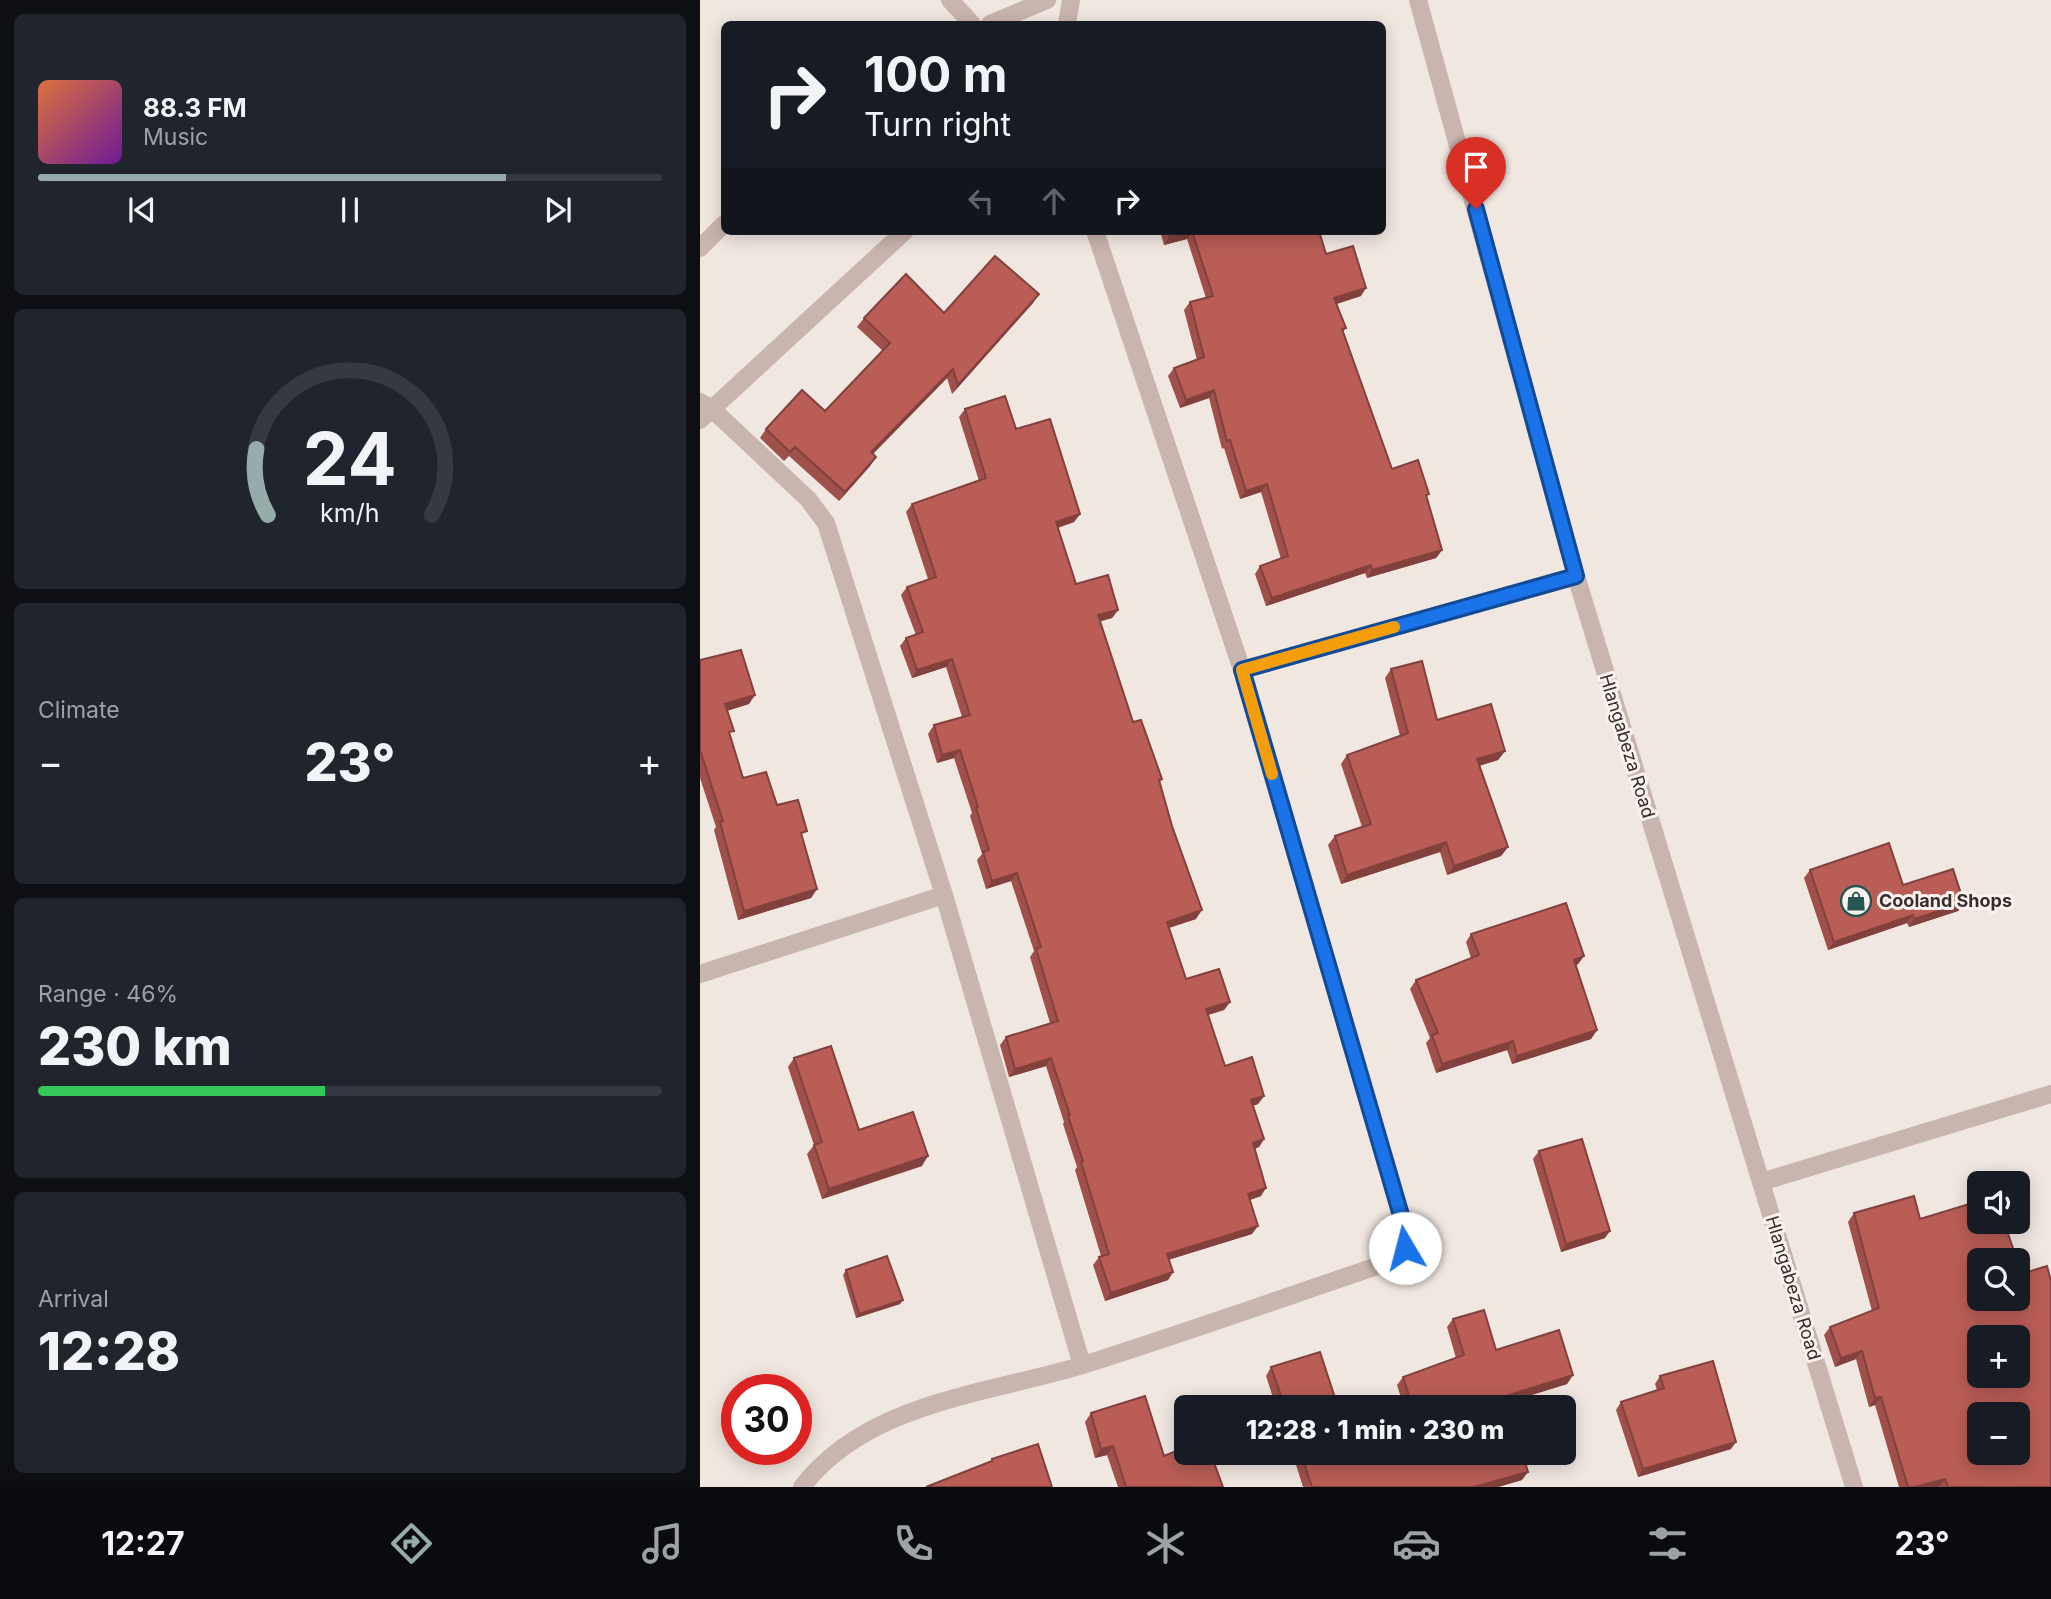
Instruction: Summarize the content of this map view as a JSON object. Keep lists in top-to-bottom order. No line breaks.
{"streets":{"street":["Hlangabeza Road"]},"places":{"shop":["Cooland Shops"]},"page":{"turn":["100 m","Turn right"],"song":["88.3 FM","Music"],"tile":["Climate",["Range · 46%","230 km"],["Arrival","12:28"]],"heat":["−","23°","+"],"map_buttons":["+","−"],"limit":"30","trip":"12:28 · 1 min · 230 m","tabs":["12:27","23°"],"gauge":["24","km/h"]}}
